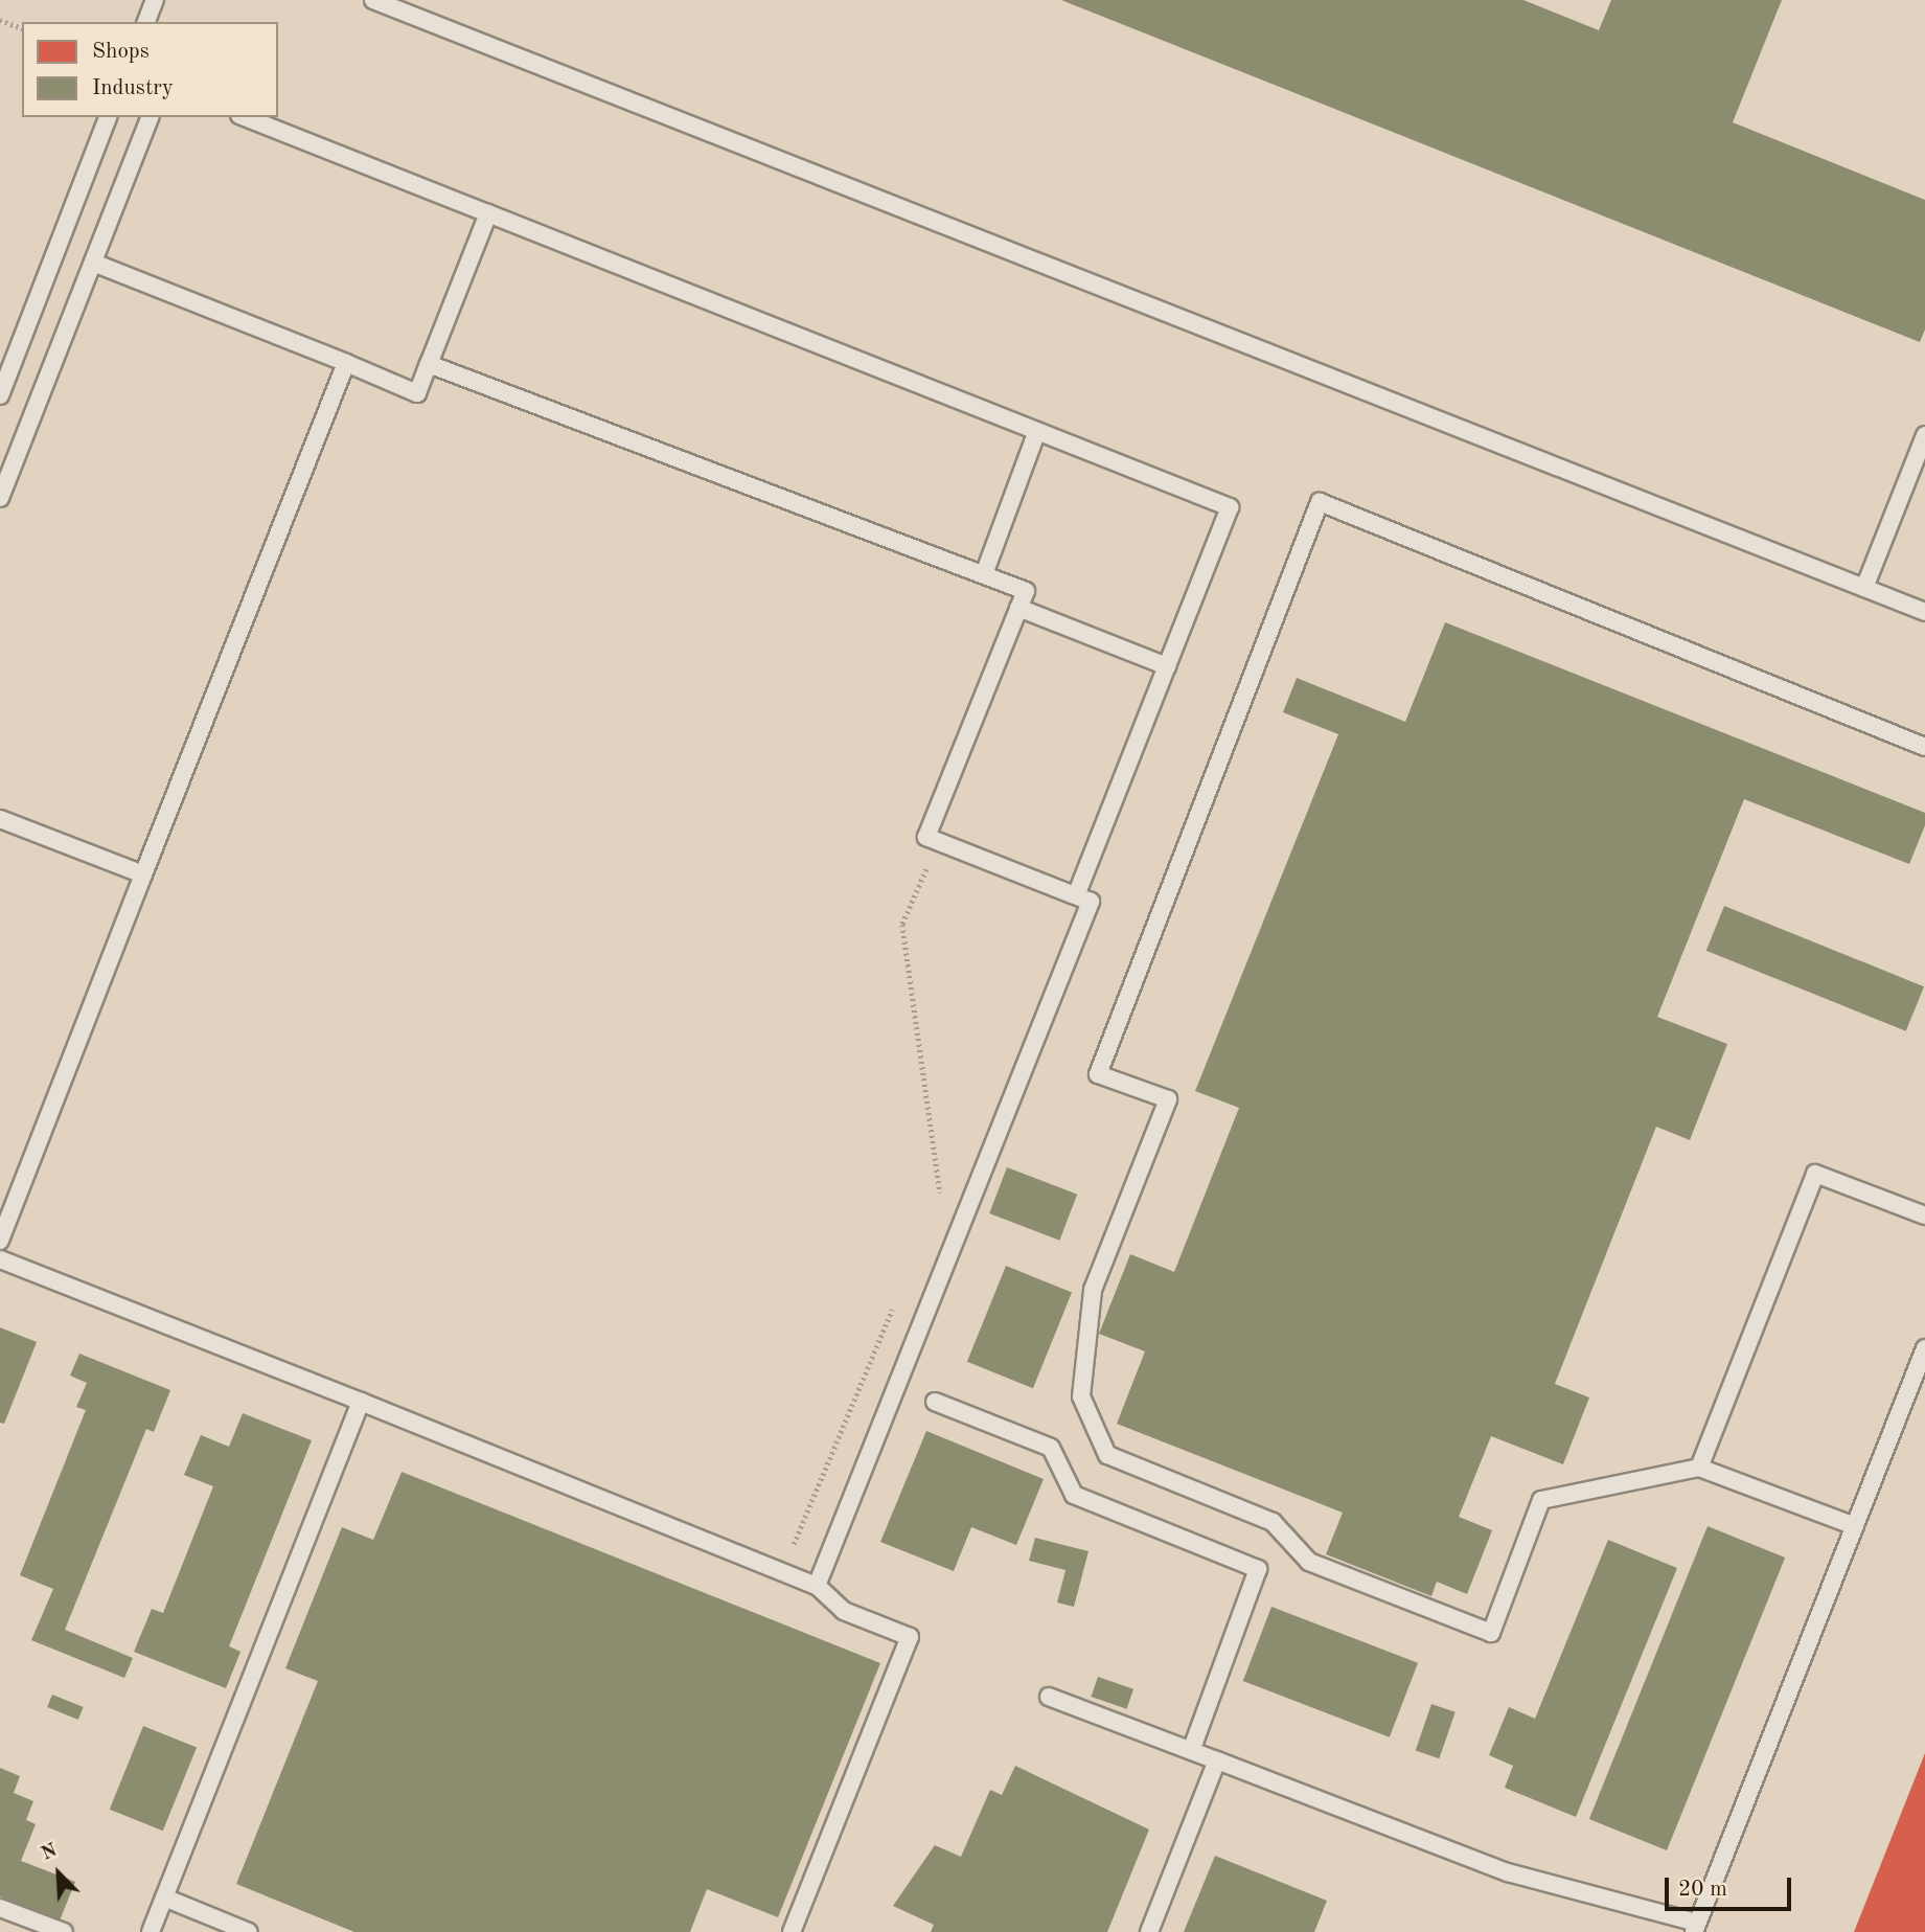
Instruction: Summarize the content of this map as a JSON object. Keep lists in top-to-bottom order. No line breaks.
{"legend":["Shops","Industry"],"scale_bar":"20 m","north":"top left"}
